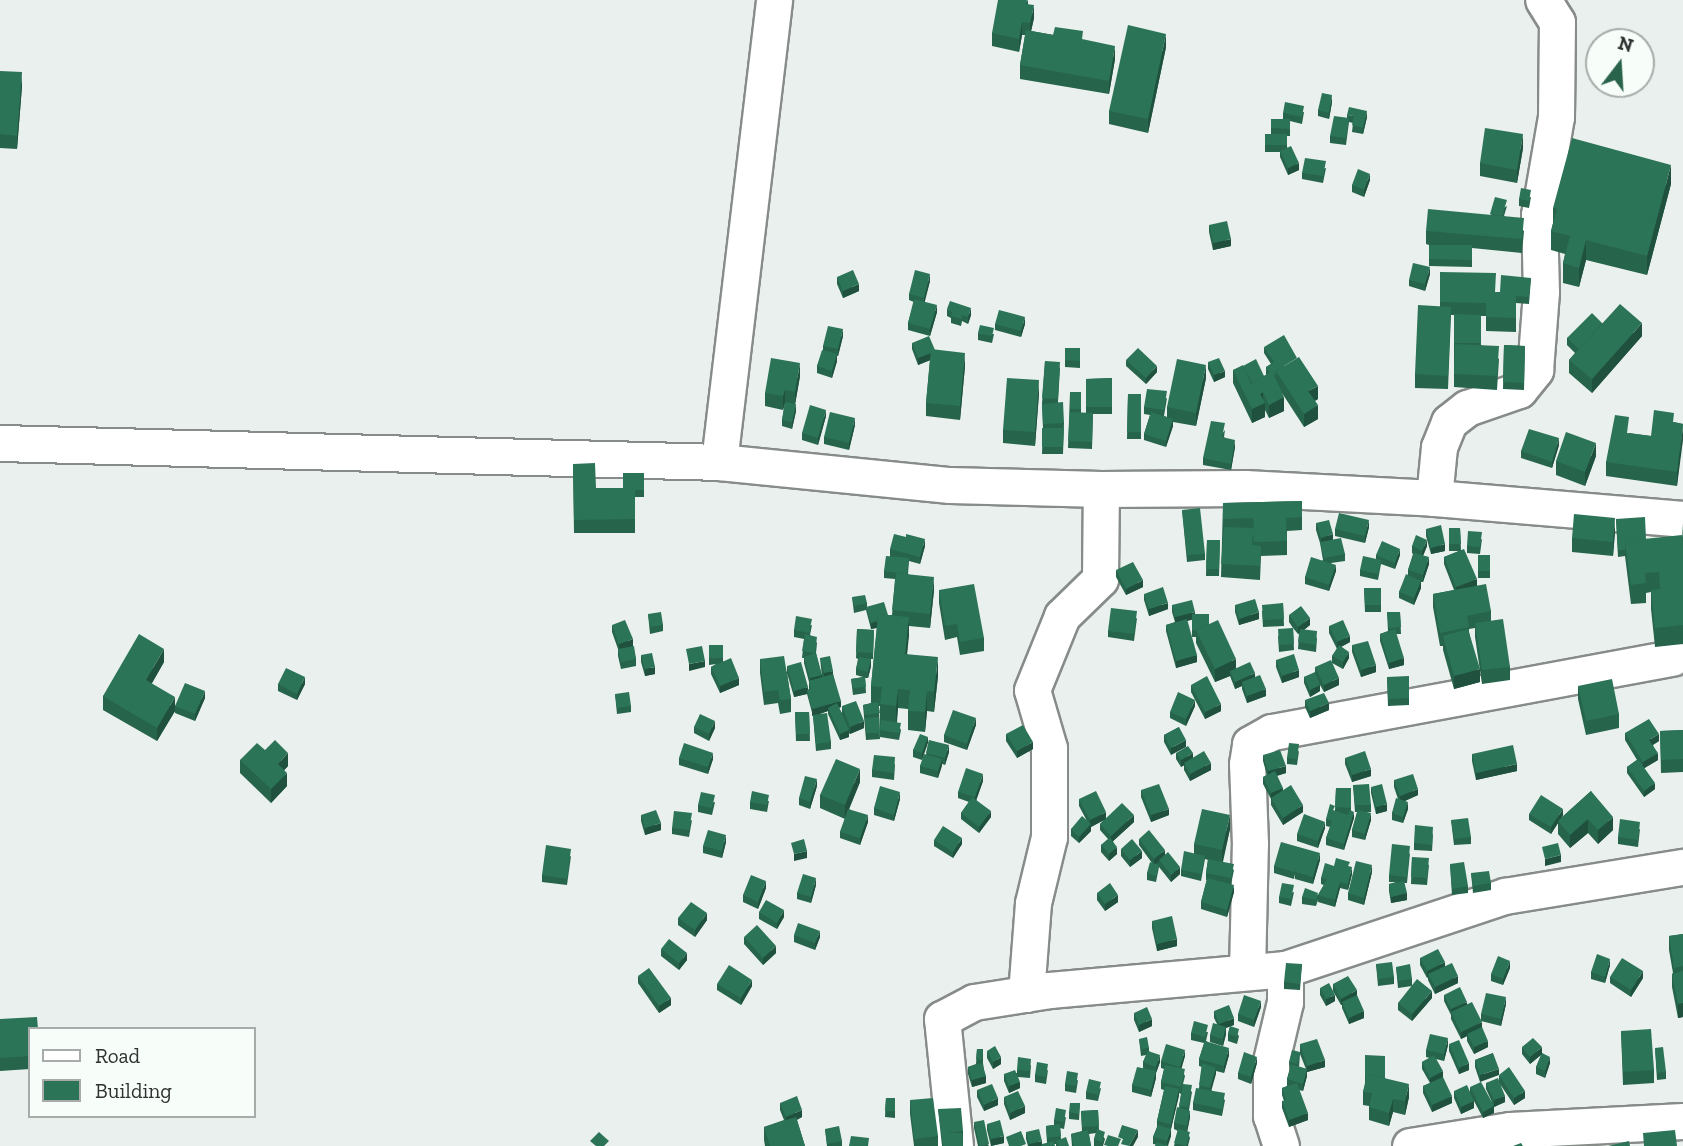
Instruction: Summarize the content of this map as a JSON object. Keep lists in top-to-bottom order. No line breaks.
{"legend":["Road","Building"],"north":"top"}
